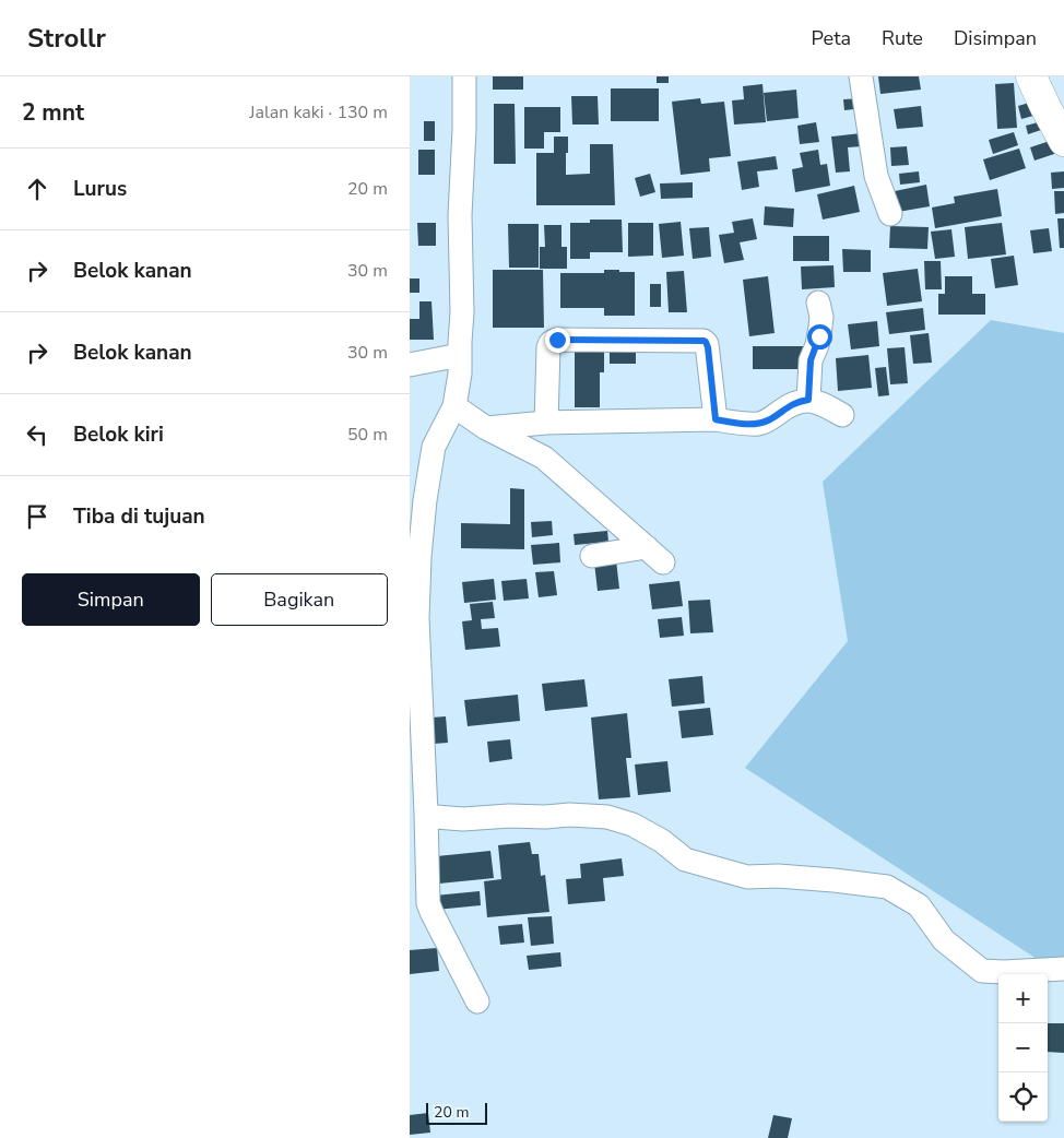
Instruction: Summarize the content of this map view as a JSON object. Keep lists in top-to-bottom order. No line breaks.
{"scale_bar":"20 m","page":{"header":"Strollr","nav":["Peta","Rute","Disimpan"],"heading":["2 mnt","Jalan kaki · 130 m"],"list":[["Lurus","20 m"],["Belok kanan","30 m"],["Belok kanan","30 m"],["Belok kiri","50 m"],"Tiba di tujuan"],"buttons":["Simpan","Bagikan"],"map_buttons":["+","−"],"scale":"20 m"}}
